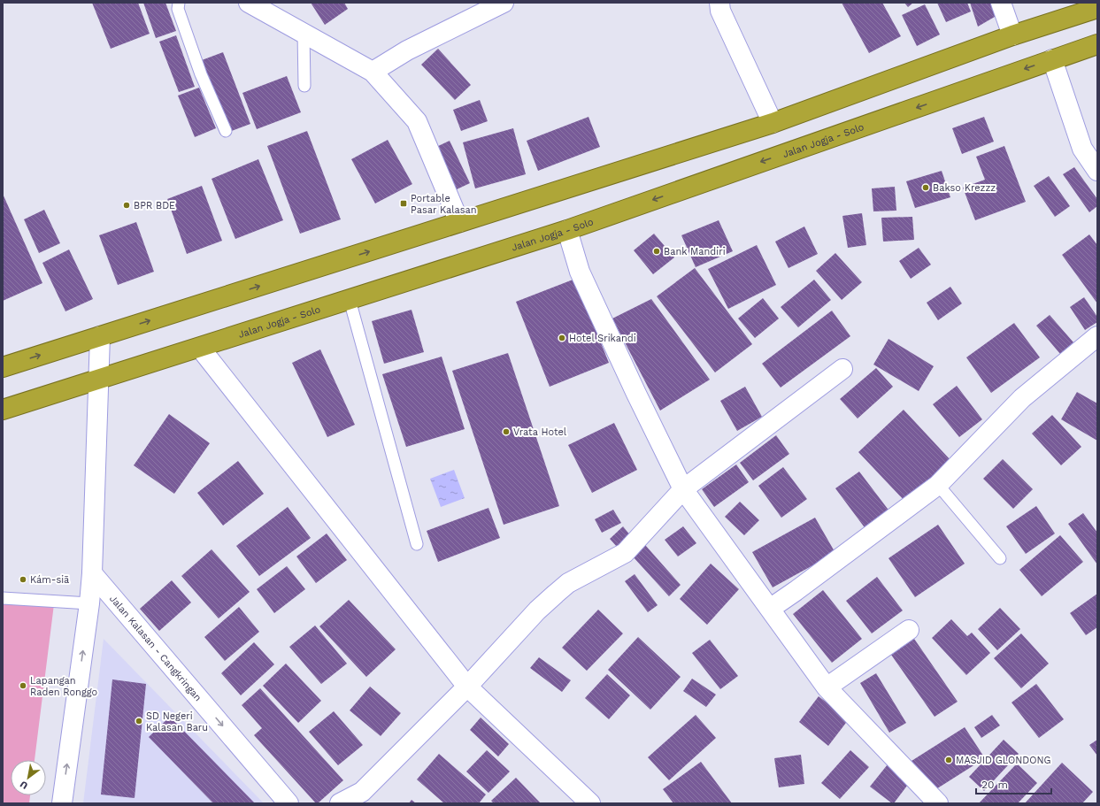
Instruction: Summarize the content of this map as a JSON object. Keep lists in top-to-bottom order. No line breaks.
{"streets":{"highway":["Jalan Jogja - Solo"],"street":["Jalan Kalasan - Cangkringan"]},"one_way":["Jalan Kalasan - Cangkringan"],"places":{"other":["Bakso Krezzz","BPR BDE","Bank Mandiri","Hotel Srikandi","Vrata Hotel","Kám-siā","Lapangan Raden Ronggo","SD Negeri Kalasan Baru","MASJID GLONDONG"],"transit":["Portable Pasar Kalasan"]},"scale_bar":"20 m","north":"bottom left"}
